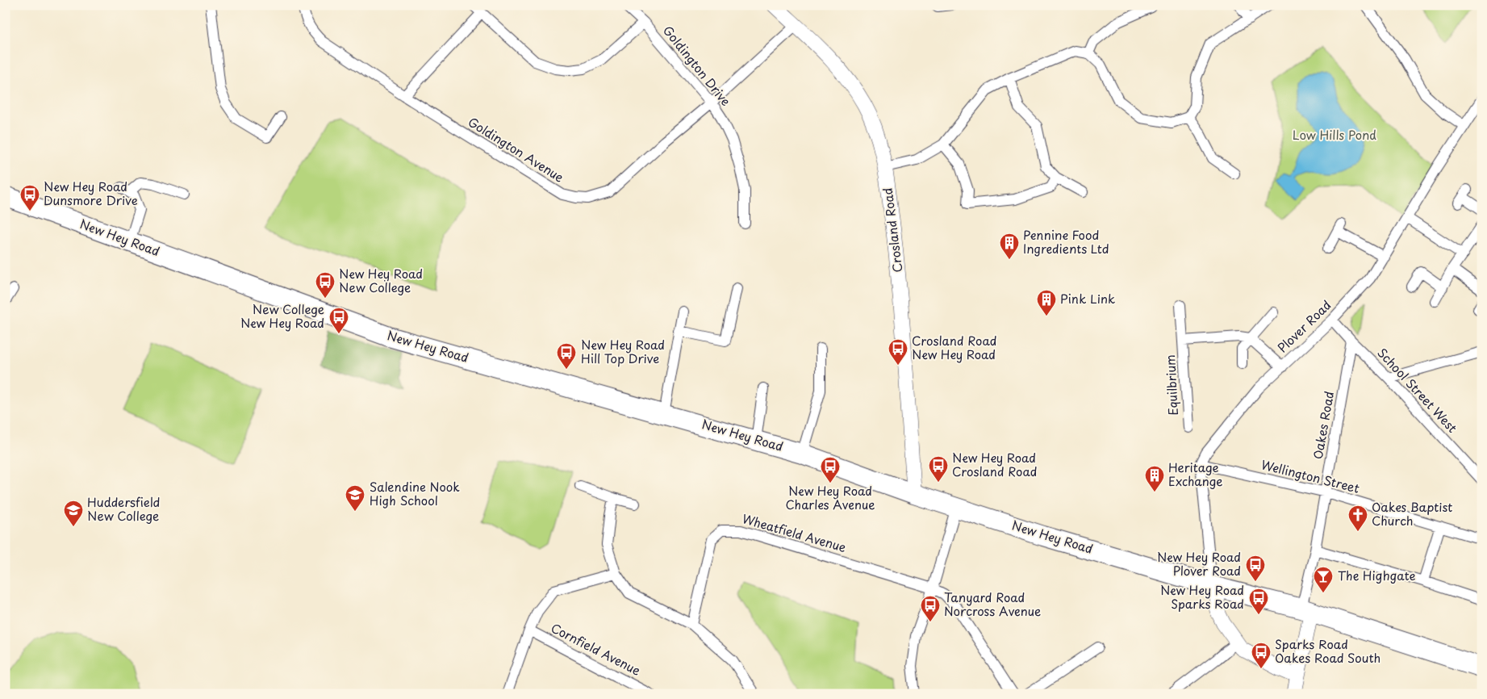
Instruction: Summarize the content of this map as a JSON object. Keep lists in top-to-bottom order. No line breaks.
{"streets":{"highway":["New Hey Road"],"street":["Goldington Drive","Goldington Avenue","Crosland Road","Plover Road","Equilbrium","School Street West","Oakes Road","Wellington Street","Wheatfield Avenue","Cornfield Avenue"]},"crossings":[["Goldington Drive","Goldington Avenue"],["Goldington Avenue","Crosland Road"],["Crosland Road","New Hey Road"],["New Hey Road","Oakes Road"],["Plover Road","School Street West"],["Plover Road","Wellington Street"],["School Street West","Oakes Road"],["Oakes Road","Wellington Street"]],"parks":["Low Hills Pond"],"places":{"bus stop":["New Hey Road Dunsmore Drive","New Hey Road New College","New College New Hey Road","Crosland Road New Hey Road","New Hey Road Hill Top Drive","New Hey Road Crosland Road","New Hey Road Charles Avenue","New Hey Road Plover Road","New Hey Road Sparks Road","Tanyard Road Norcross Avenue","Sparks Road Oakes Road South"],"building":["Pennine Food Ingredients Ltd","Pink Link","Heritage Exchange"],"school or university":["Salendine Nook High School","Huddersfield New College"],"church":["Oakes Baptist Church"],"bar":["The Highgate"]}}
